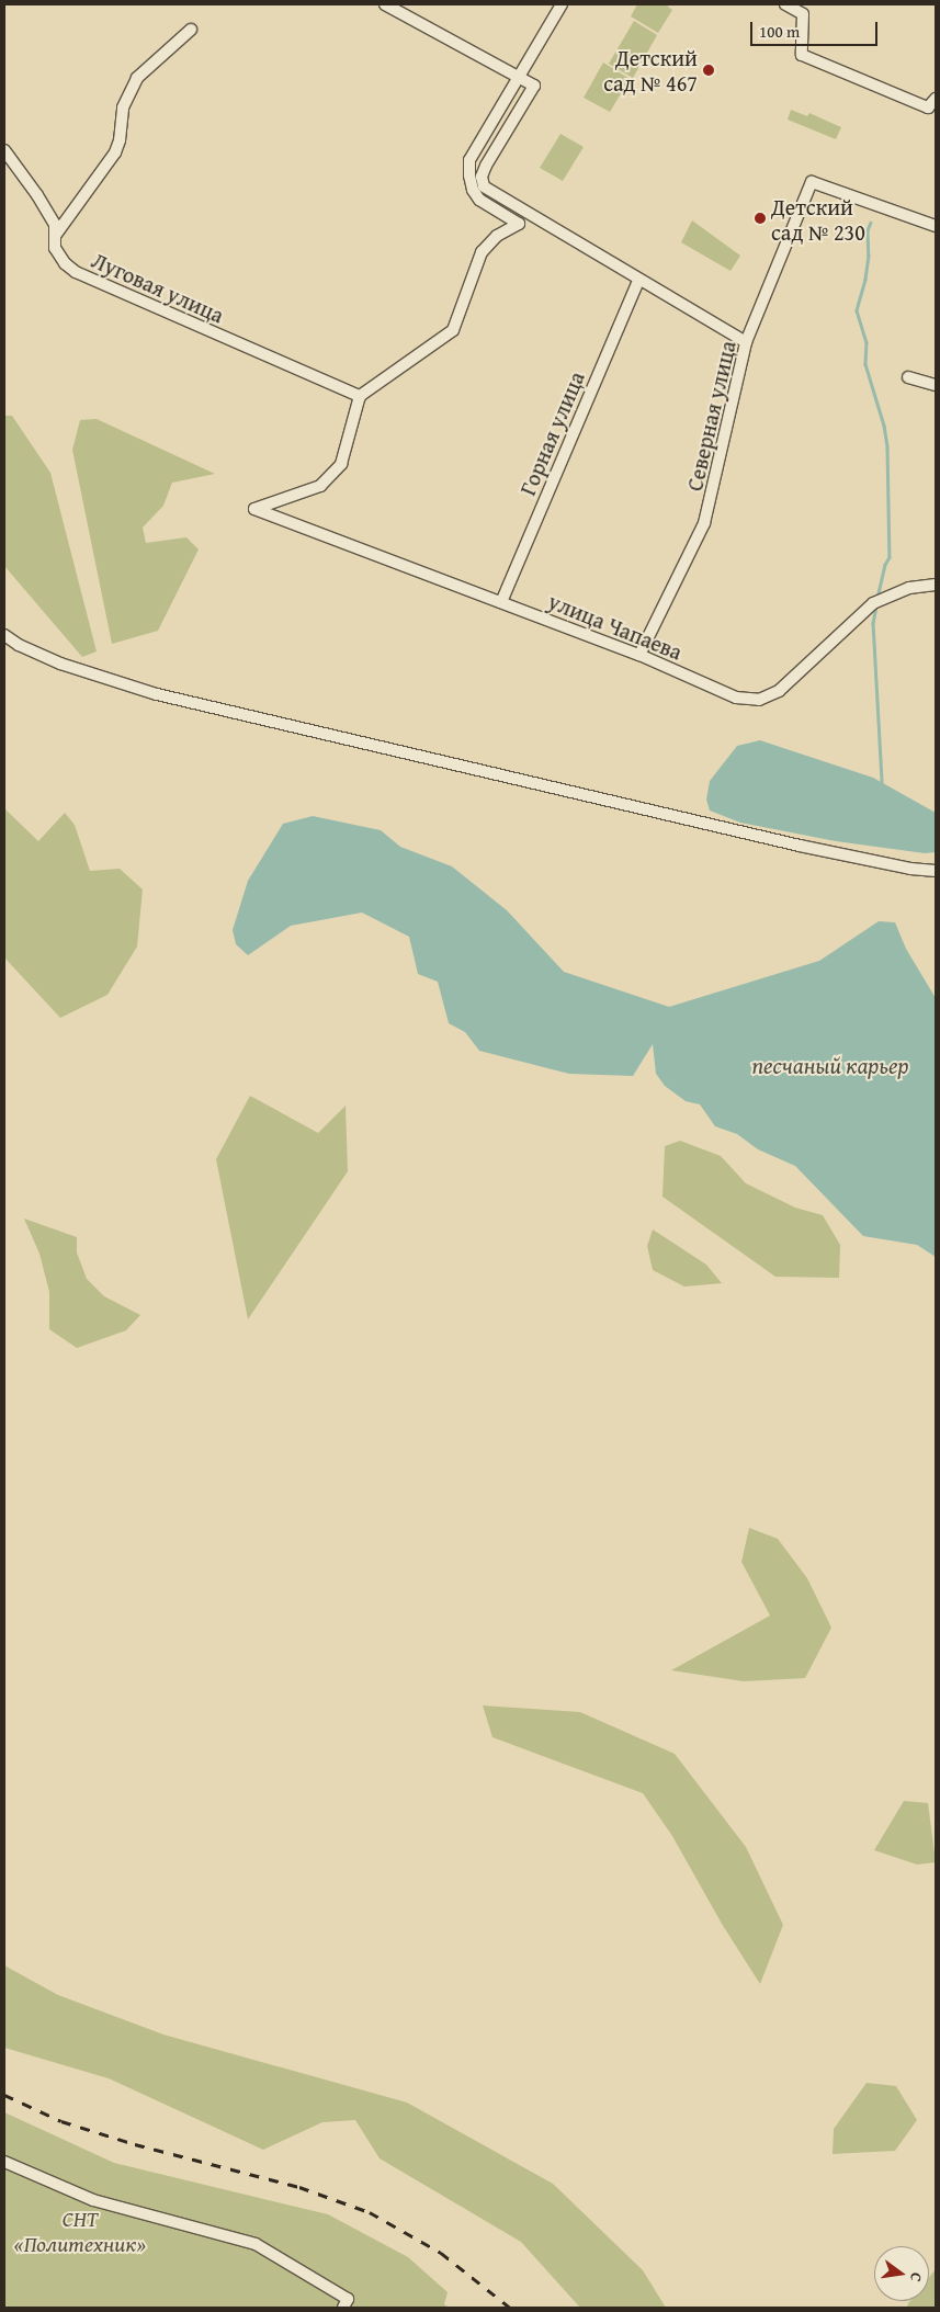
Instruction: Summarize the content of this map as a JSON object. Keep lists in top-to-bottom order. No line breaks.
{"streets":{"street":["Луговая улица","Северная улица","Горная улица","улица Чапаева"]},"crossings":[["Луговая улица","улица Чапаева"],["Северная улица","улица Чапаева"],["Горная улица","улица Чапаева"]],"water":["песчаный карьер"],"parks":["СНТ «Политехник»"],"places":["Детский сад № 467","Детский сад № 230"],"scale_bar":"100 m","north":"right"}
